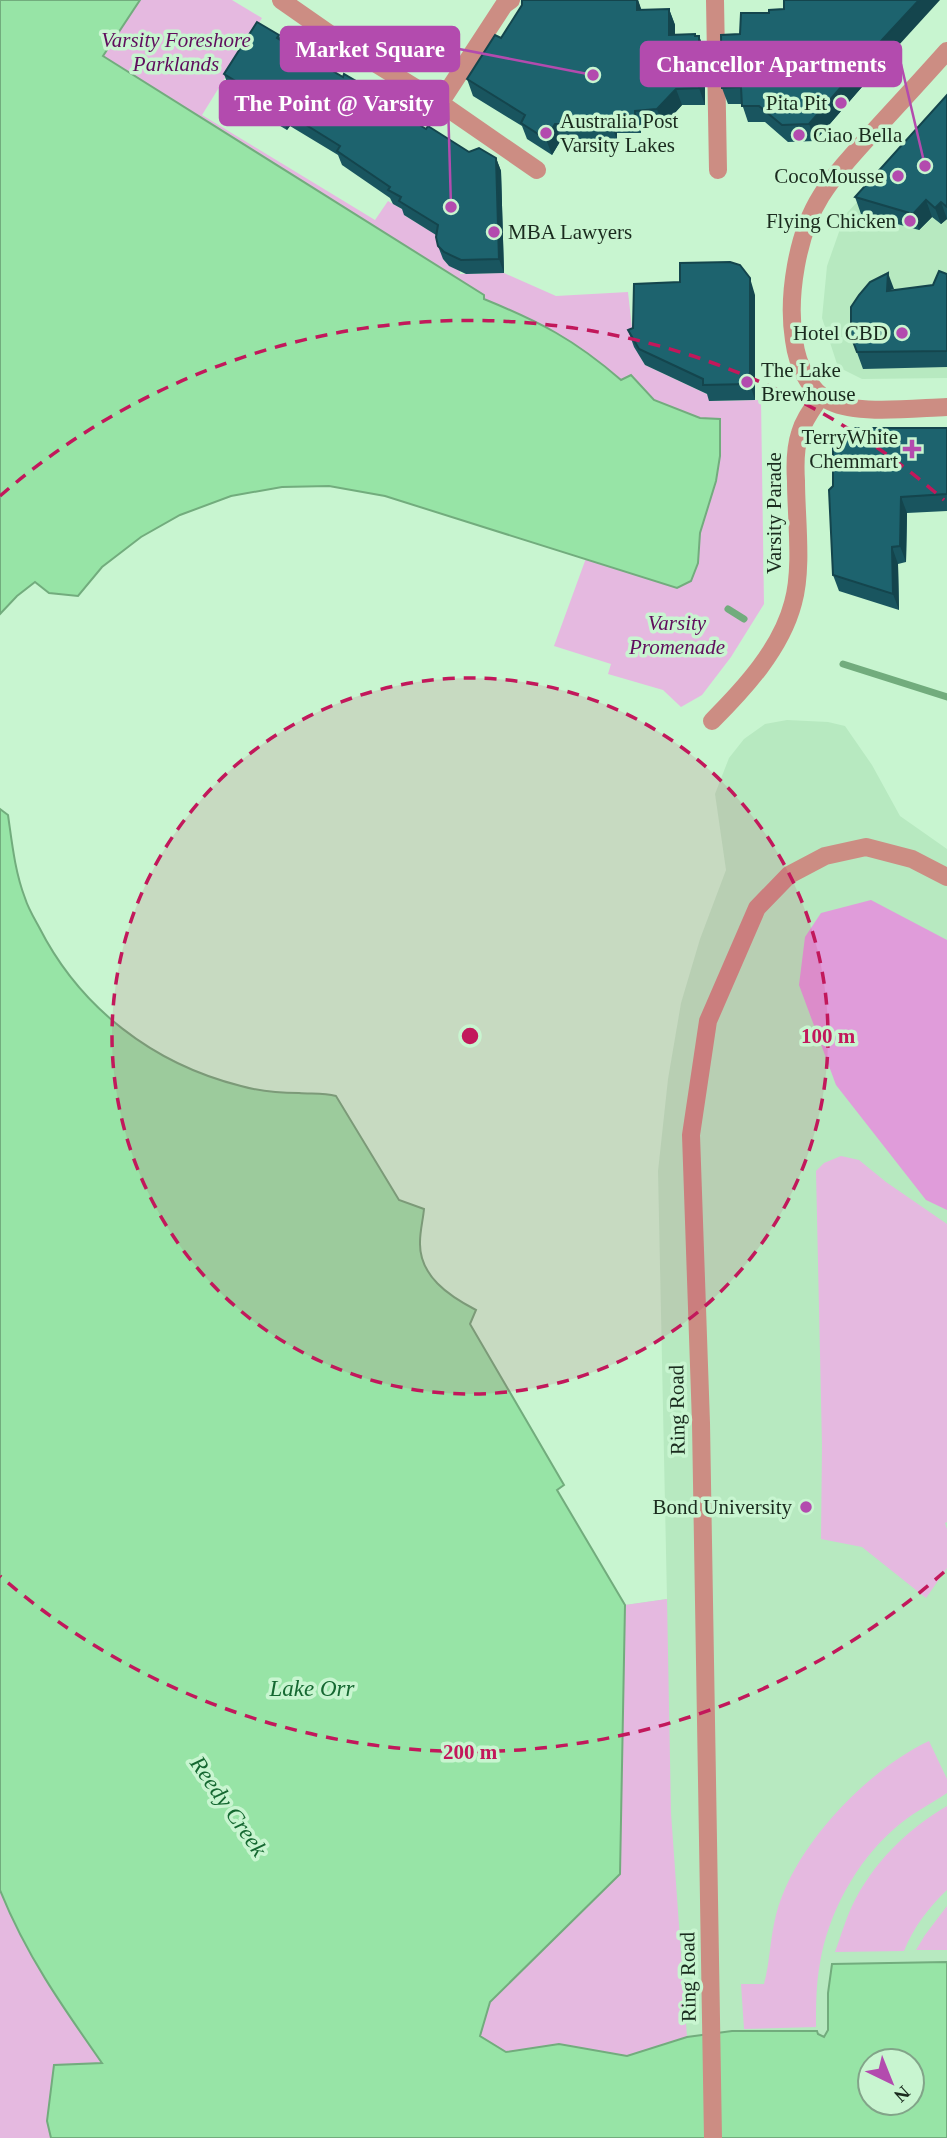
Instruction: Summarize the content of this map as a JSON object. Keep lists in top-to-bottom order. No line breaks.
{"streets":{"street":["Varsity Parade","Ring Road"]},"water":["Lake Orr","Reedy Creek"],"parks":["Varsity Foreshore Parklands","Varsity Promenade"],"places":{"other":["Market Square","Pita Pit","Australia Post Varsity Lakes","Ciao Bella","Chancellor Apartments","CocoMousse","The Point @ Varsity","Flying Chicken","MBA Lawyers","Hotel CBD","The Lake Brewhouse","Bond University"],"health":["TerryWhite Chemmart"]},"north":"bottom right","rings":["100 m","200 m"]}
